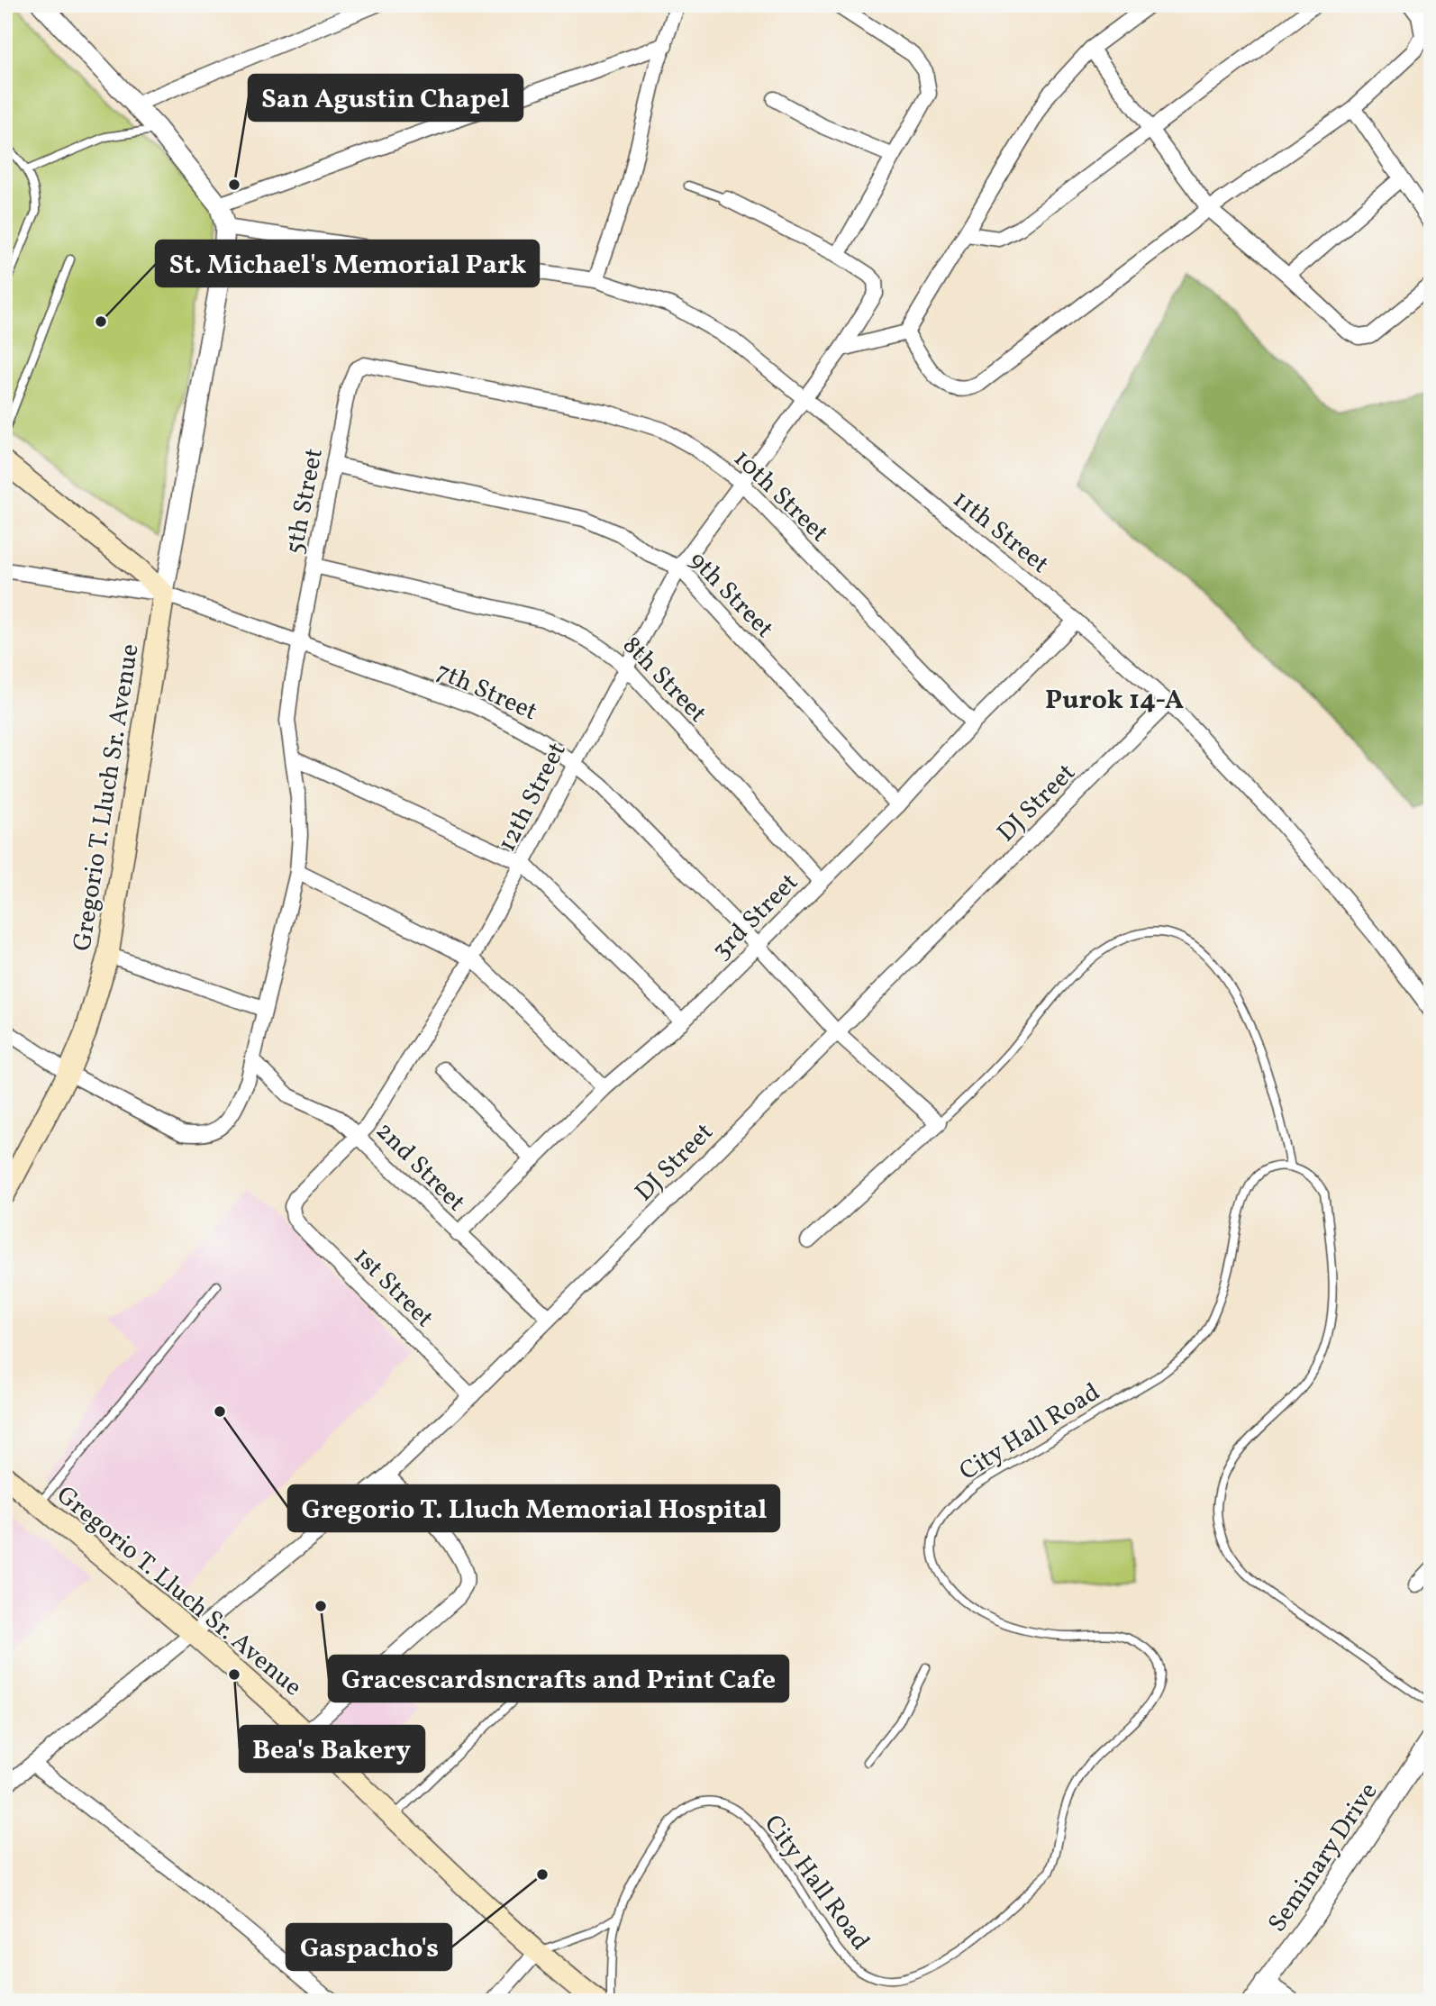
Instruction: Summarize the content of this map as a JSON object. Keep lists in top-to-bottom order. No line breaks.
{"streets":{"main road":["Gregorio T. Lluch Sr. Avenue"],"street":["10th Street","5th Street","11th Street","9th Street","8th Street","7th Street","12th Street","DJ Street","3rd Street","2nd Street","1st Street","Seminary Drive"],"lane":["City Hall Road"]},"crossings":[["10th Street","5th Street"],["10th Street","12th Street"],["10th Street","3rd Street"],["5th Street","9th Street"],["5th Street","8th Street"],["5th Street","7th Street"],["5th Street","Gregorio T. Lluch Sr. Avenue"],["5th Street","2nd Street"],["11th Street","12th Street"],["11th Street","DJ Street"],["11th Street","3rd Street"],["9th Street","12th Street"],["9th Street","3rd Street"],["8th Street","12th Street"],["8th Street","3rd Street"],["7th Street","12th Street"],["7th Street","Gregorio T. Lluch Sr. Avenue"],["7th Street","DJ Street"],["7th Street","3rd Street"],["12th Street","2nd Street"],["12th Street","1st Street"],["Gregorio T. Lluch Sr. Avenue","DJ Street"],["DJ Street","2nd Street"],["DJ Street","1st Street"],["3rd Street","2nd Street"]],"districts":["Purok 14-A"],"places":["San Agustin Chapel","St. Michael's Memorial Park","Gregorio T. Lluch Memorial Hospital","Gracescardsncrafts and Print Cafe","Bea's Bakery","Gaspacho's"]}
